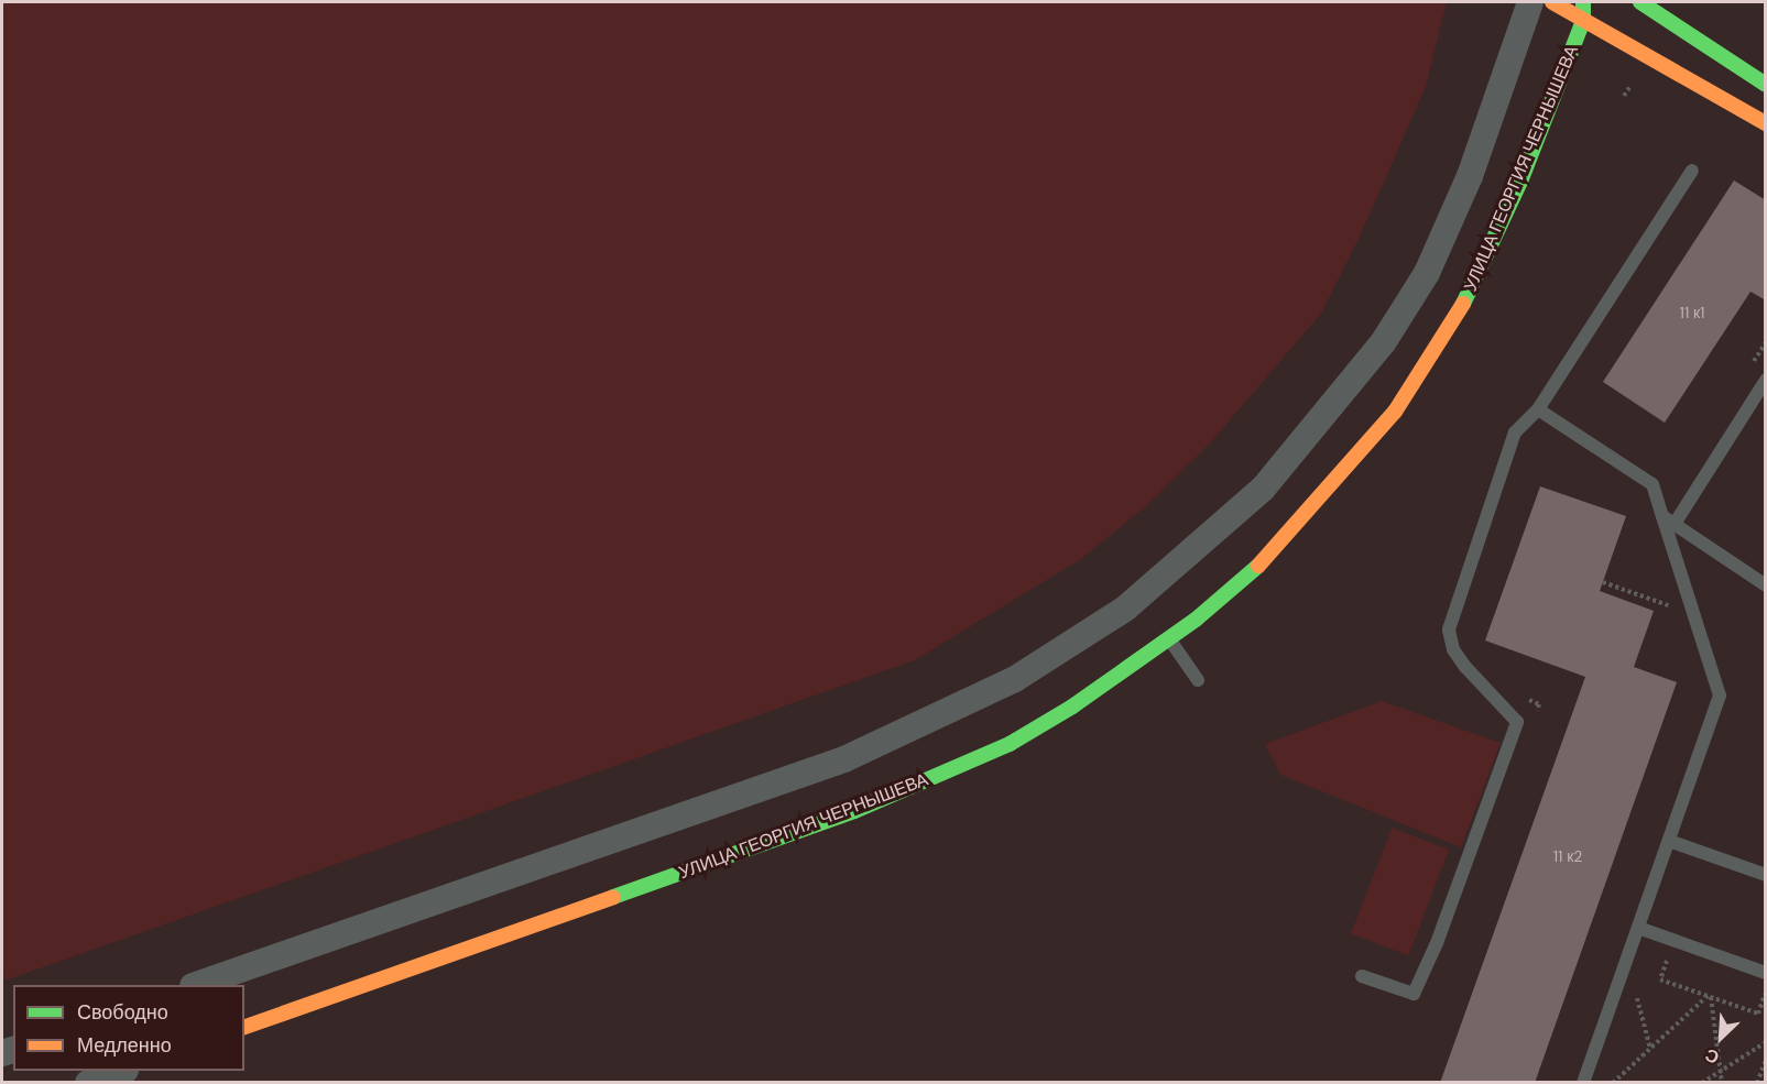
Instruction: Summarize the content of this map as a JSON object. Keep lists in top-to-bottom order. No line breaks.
{"streets":{"street":["УЛИЦА ГЕОРГИЯ ЧЕРНЫШЕВА"]},"house_numbers":["11 к1","11 к2"],"legend":["Свободно","Медленно"],"north":"bottom left"}
